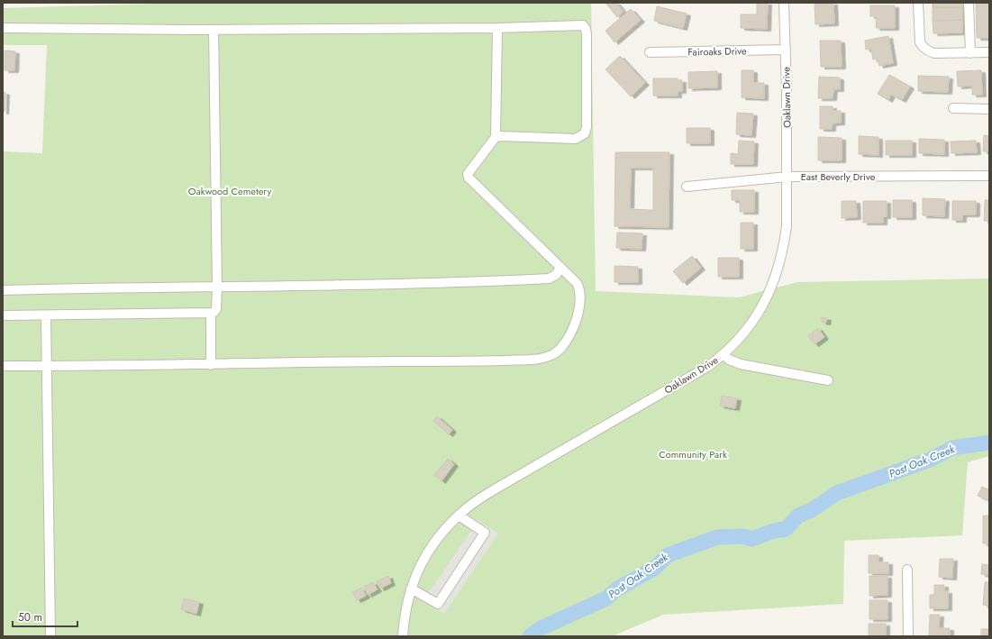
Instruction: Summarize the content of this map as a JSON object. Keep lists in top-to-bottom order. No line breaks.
{"streets":{"street":["Fairoaks Drive","Oaklawn Drive","East Beverly Drive"]},"crossings":[["Fairoaks Drive","Oaklawn Drive"],["Oaklawn Drive","East Beverly Drive"]],"water":["Post Oak Creek"],"parks":["Oakwood Cemetery","Community Park"],"scale_bar":"50 m"}
